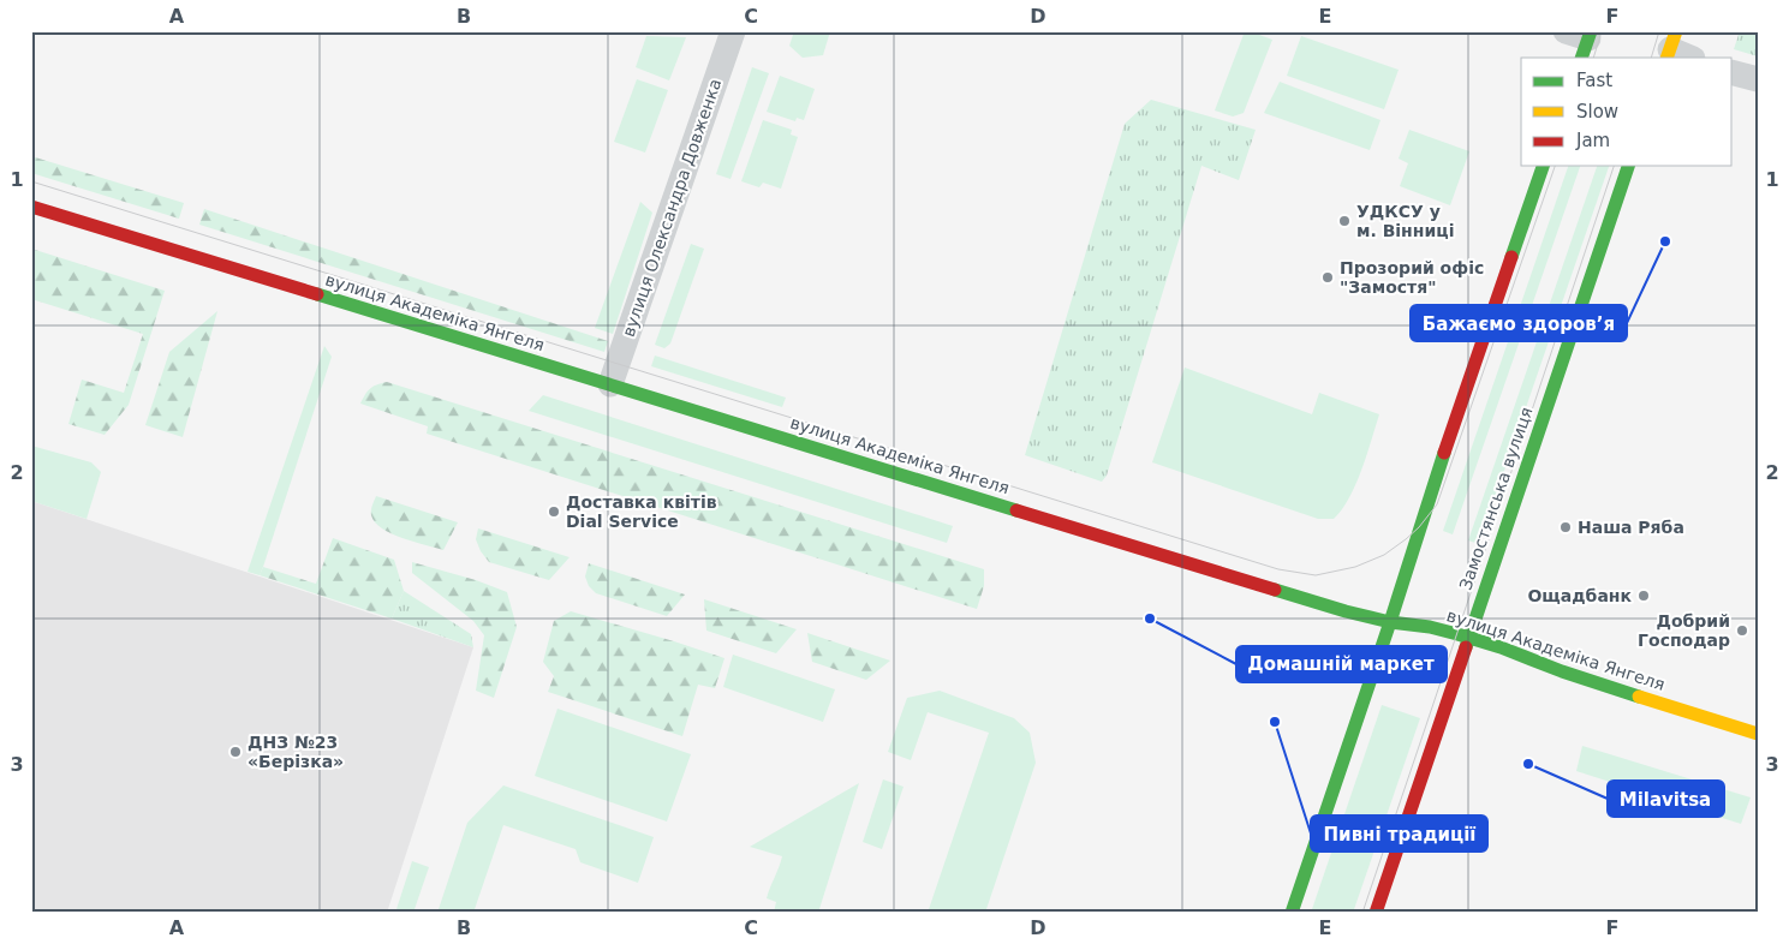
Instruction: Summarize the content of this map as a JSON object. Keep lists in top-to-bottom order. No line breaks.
{"streets":{"main road":["вулиця Академіка Янгеля","Замостянська вулиця"],"street":["вулиця Олександра Довженка"]},"crossings":[["вулиця Олександра Довженка","вулиця Академіка Янгеля"],["вулиця Академіка Янгеля","Замостянська вулиця"]],"places":["УДКСУ у м. Вінниці","Бажаємо здоровʼя","Прозорий офіс \"Замостя\"","Доставка квітів Dial Service","Наша Ряба","Ощадбанк","Домашній маркет","Добрий Господар","Пивні традиції","ДНЗ №23 «Берізка»","Milavitsa"],"legend":["Fast","Slow","Jam"],"grid":{"columns":["A","B","C","D","E","F"],"rows":["1","2","3"]}}
